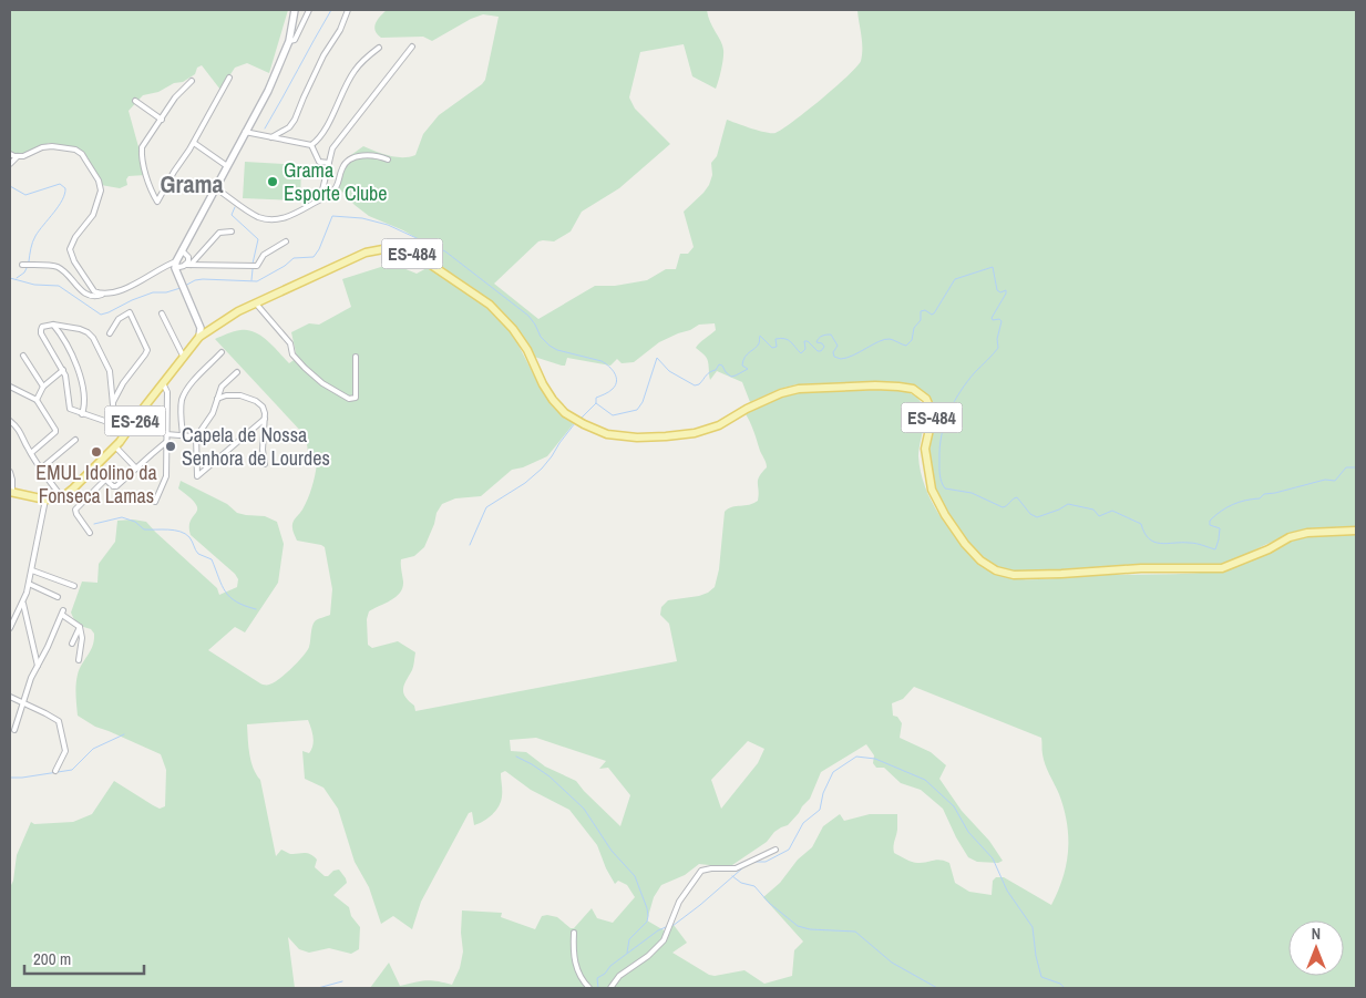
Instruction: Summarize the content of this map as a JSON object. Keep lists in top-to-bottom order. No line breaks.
{"streets":{"main road":["ES-484","ES-264"]},"crossings":[["ES-484","ES-264"]],"districts":["Grama"],"places":["Grama Esporte Clube","Capela de Nossa Senhora de Lourdes","EMUL Idolino da Fonseca Lamas"],"scale_bar":"200 m","north":"top"}
